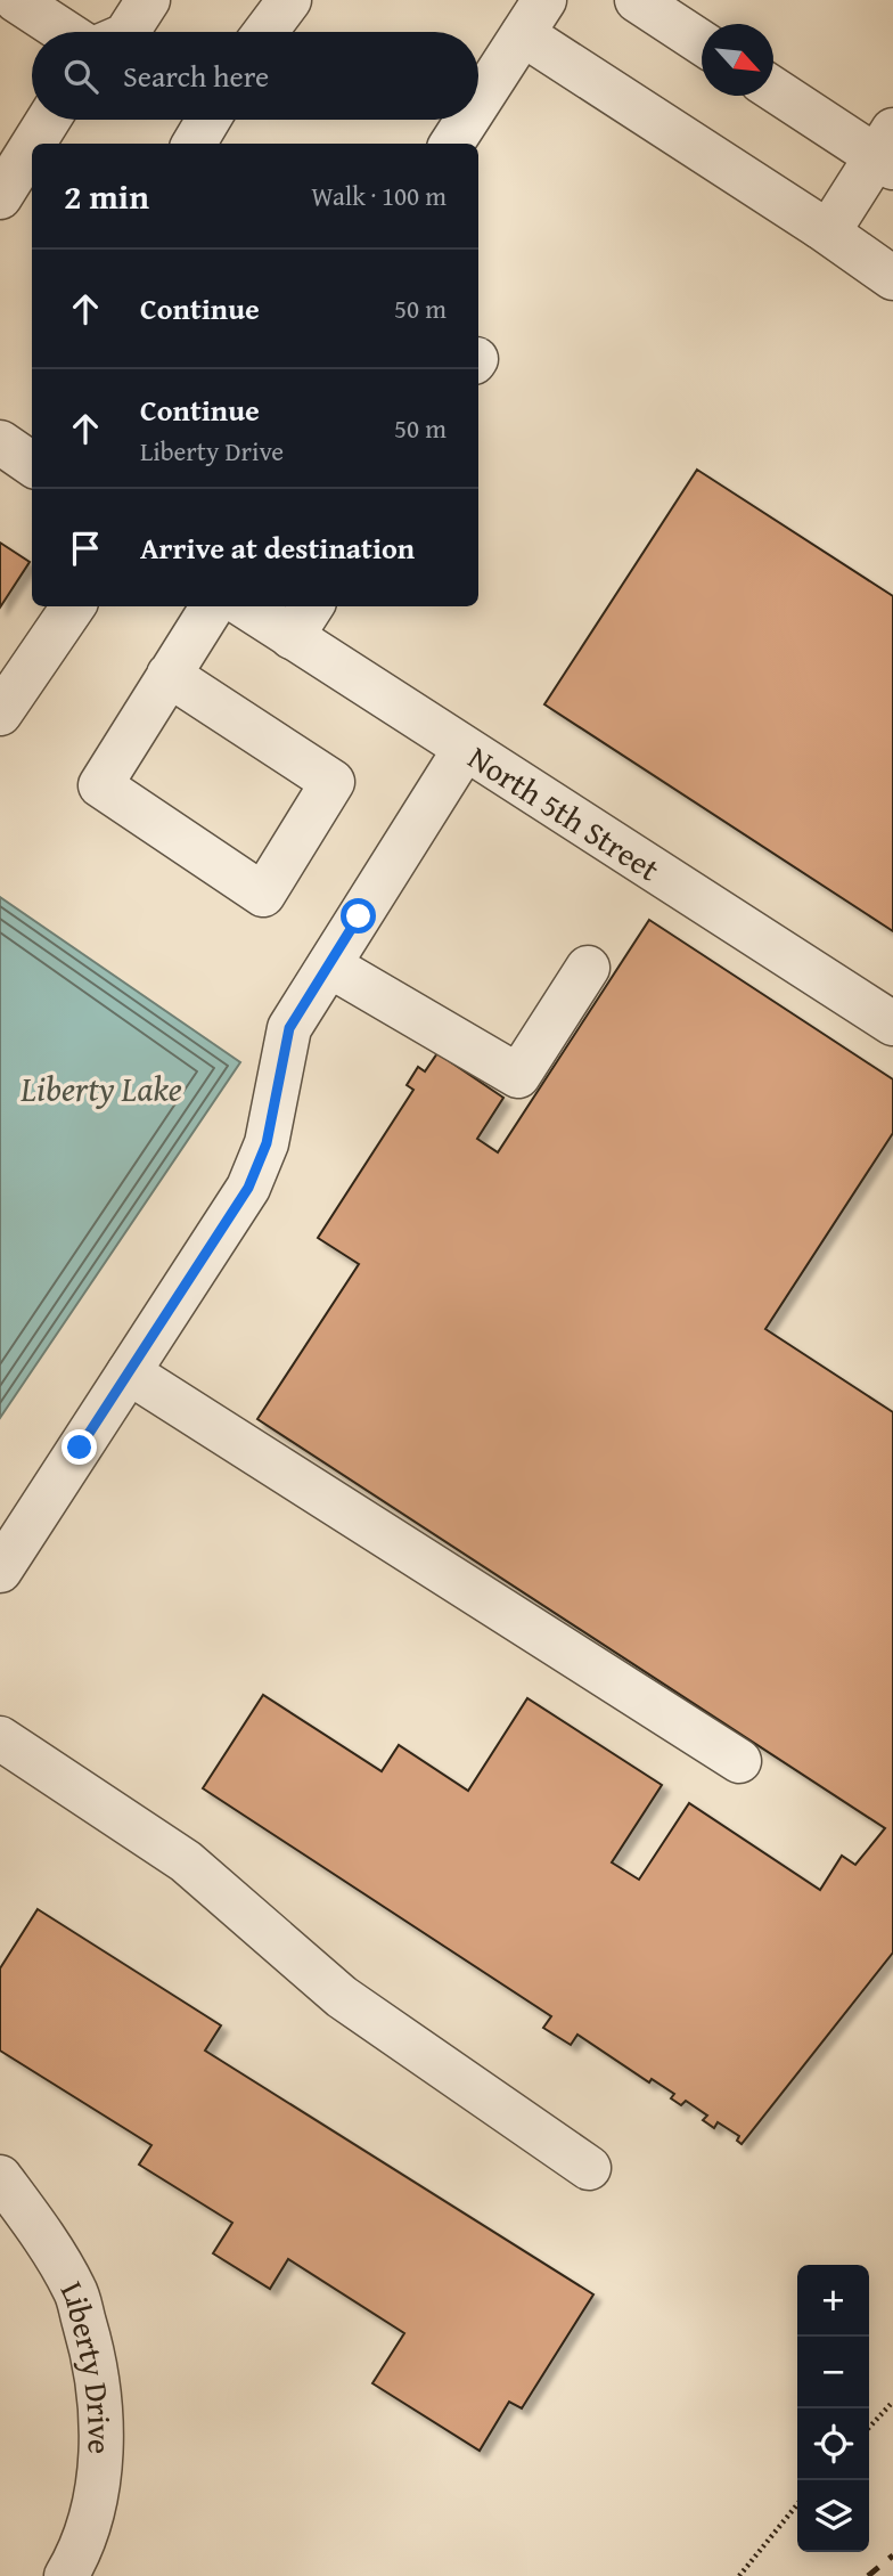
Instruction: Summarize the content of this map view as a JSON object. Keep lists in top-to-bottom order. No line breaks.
{"streets":{"street":["North 5th Street","Liberty Drive"]},"water":["Liberty Lake"],"north":"bottom right","page":{"search":"Search here","heading":["2 min","Walk · 100 m"],"list":[["Continue","50 m"],["Continue","Liberty Drive","50 m"],"Arrive at destination"],"map_buttons":["+","−"]}}
